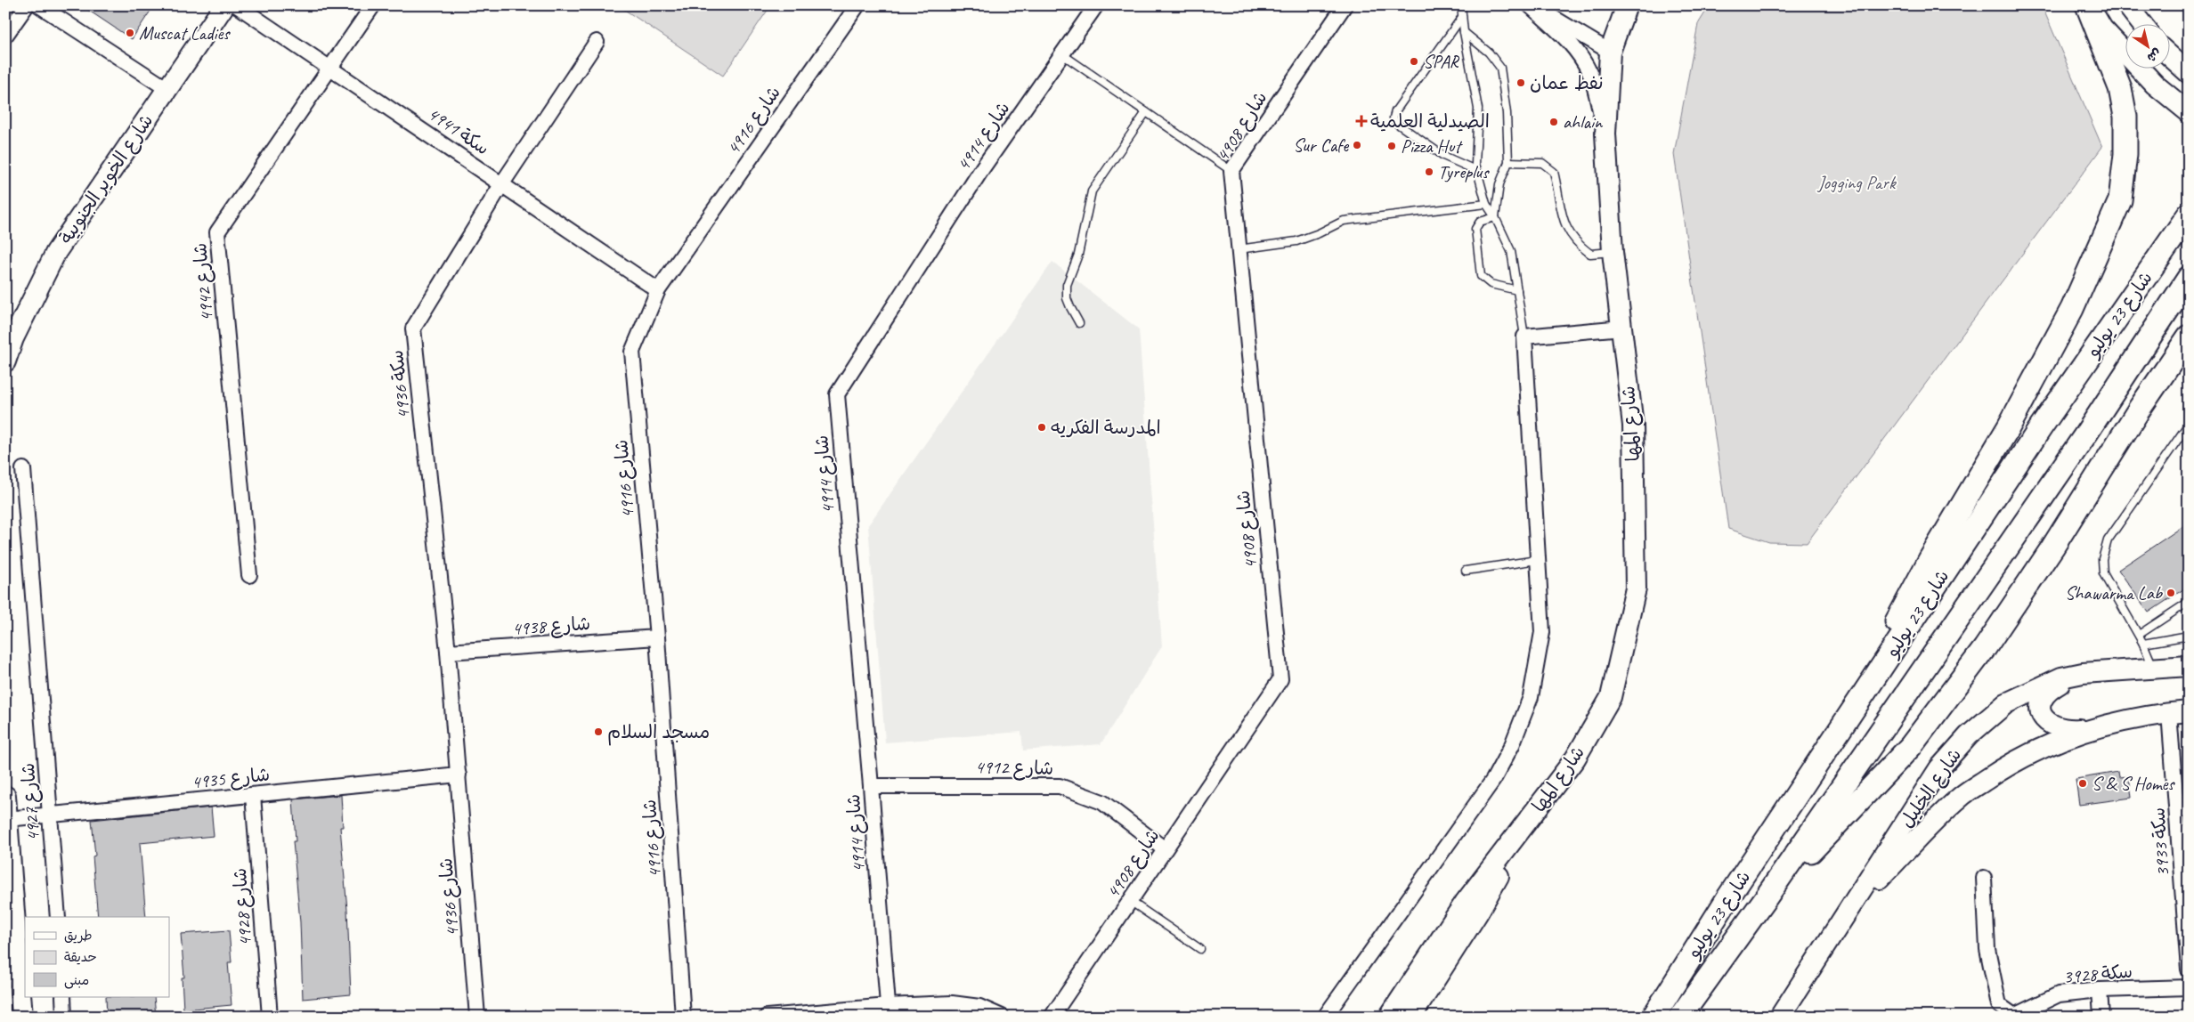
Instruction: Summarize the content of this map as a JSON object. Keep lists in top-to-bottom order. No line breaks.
{"streets":{"main road":["شارع 23 يوليو"],"street":["4916 شارع","4908 شارع","سكة 4941","4914 شارع","شارع الخوير الجنوبية","4942 شارع","سكة 4936","شارع المها","شارع 4938","4912 شارع","4935 شارع","شارع الخليل","شارع 4927","سكة 3933","4936 شارع","4928 شارع","سكة 3928"]},"crossings":[["4916 شارع","سكة 4941"],["4916 شارع","شارع 4938"],["4908 شارع","4912 شارع"],["سكة 4941","4942 شارع"],["سكة 4941","سكة 4936"],["4914 شارع","4912 شارع"],["سكة 4936","شارع 4938"],["سكة 4936","4935 شارع"],["سكة 4936","4936 شارع"],["4935 شارع","شارع 4927"],["4935 شارع","4936 شارع"],["4935 شارع","4928 شارع"],["شارع الخليل","سكة 3933"]],"parks":["Jogging Park"],"places":{"other":["Muscat Ladies","SPAR","نفط عمان","ahlain","Sur Cafe","Pizza Hut","Tyreplus","المدرسة الفكريه","Shawarma Lab","مسجد السلام","S & S Homes"],"health":["الصيدلية العلمية"]},"legend":["طريق","حديقة","مبنى"],"north":"bottom right"}
